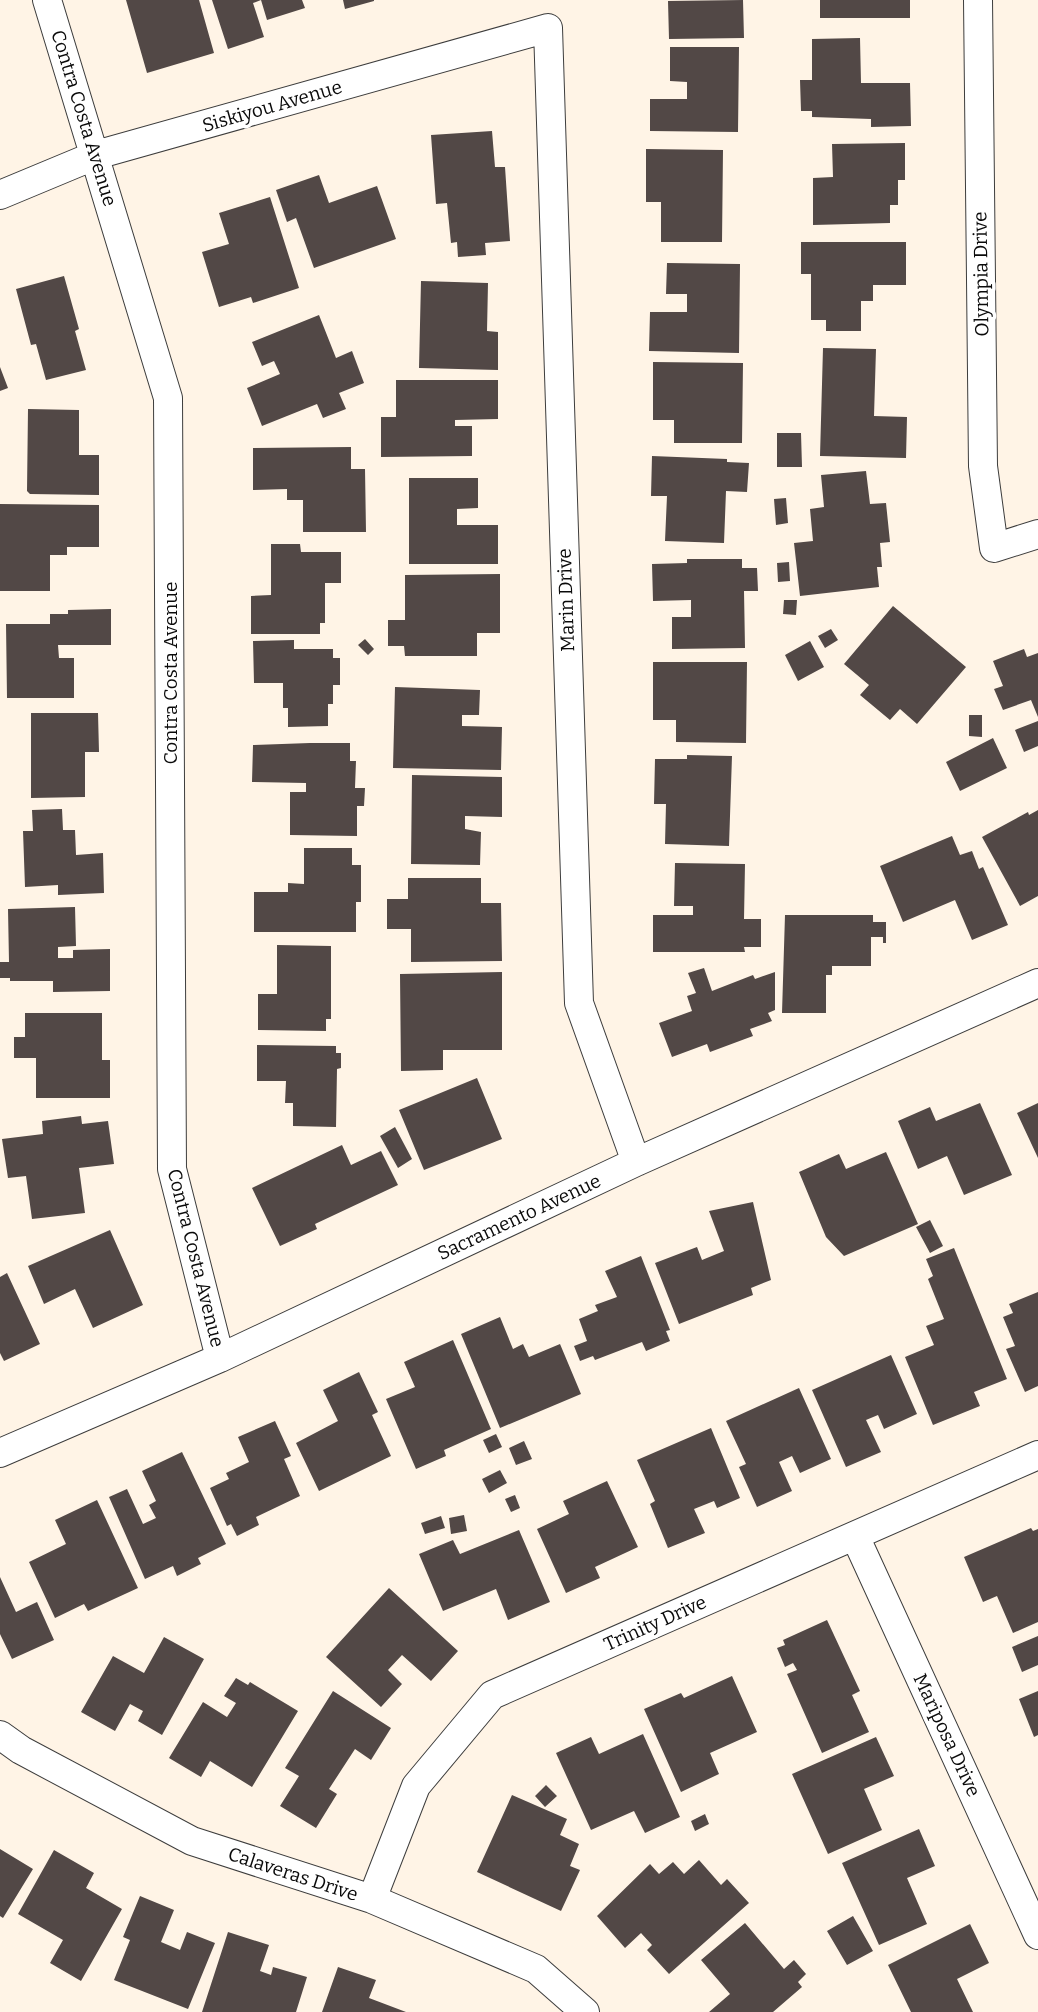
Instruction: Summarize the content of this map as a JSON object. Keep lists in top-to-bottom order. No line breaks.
{"streets":{"street":["Siskiyou Avenue","Contra Costa Avenue","Olympia Drive","Marin Drive","Sacramento Avenue","Trinity Drive","Mariposa Drive","Calaveras Drive"]},"crossings":[["Siskiyou Avenue","Contra Costa Avenue"],["Siskiyou Avenue","Marin Drive"],["Contra Costa Avenue","Sacramento Avenue"],["Marin Drive","Sacramento Avenue"],["Trinity Drive","Mariposa Drive"],["Trinity Drive","Calaveras Drive"]]}
